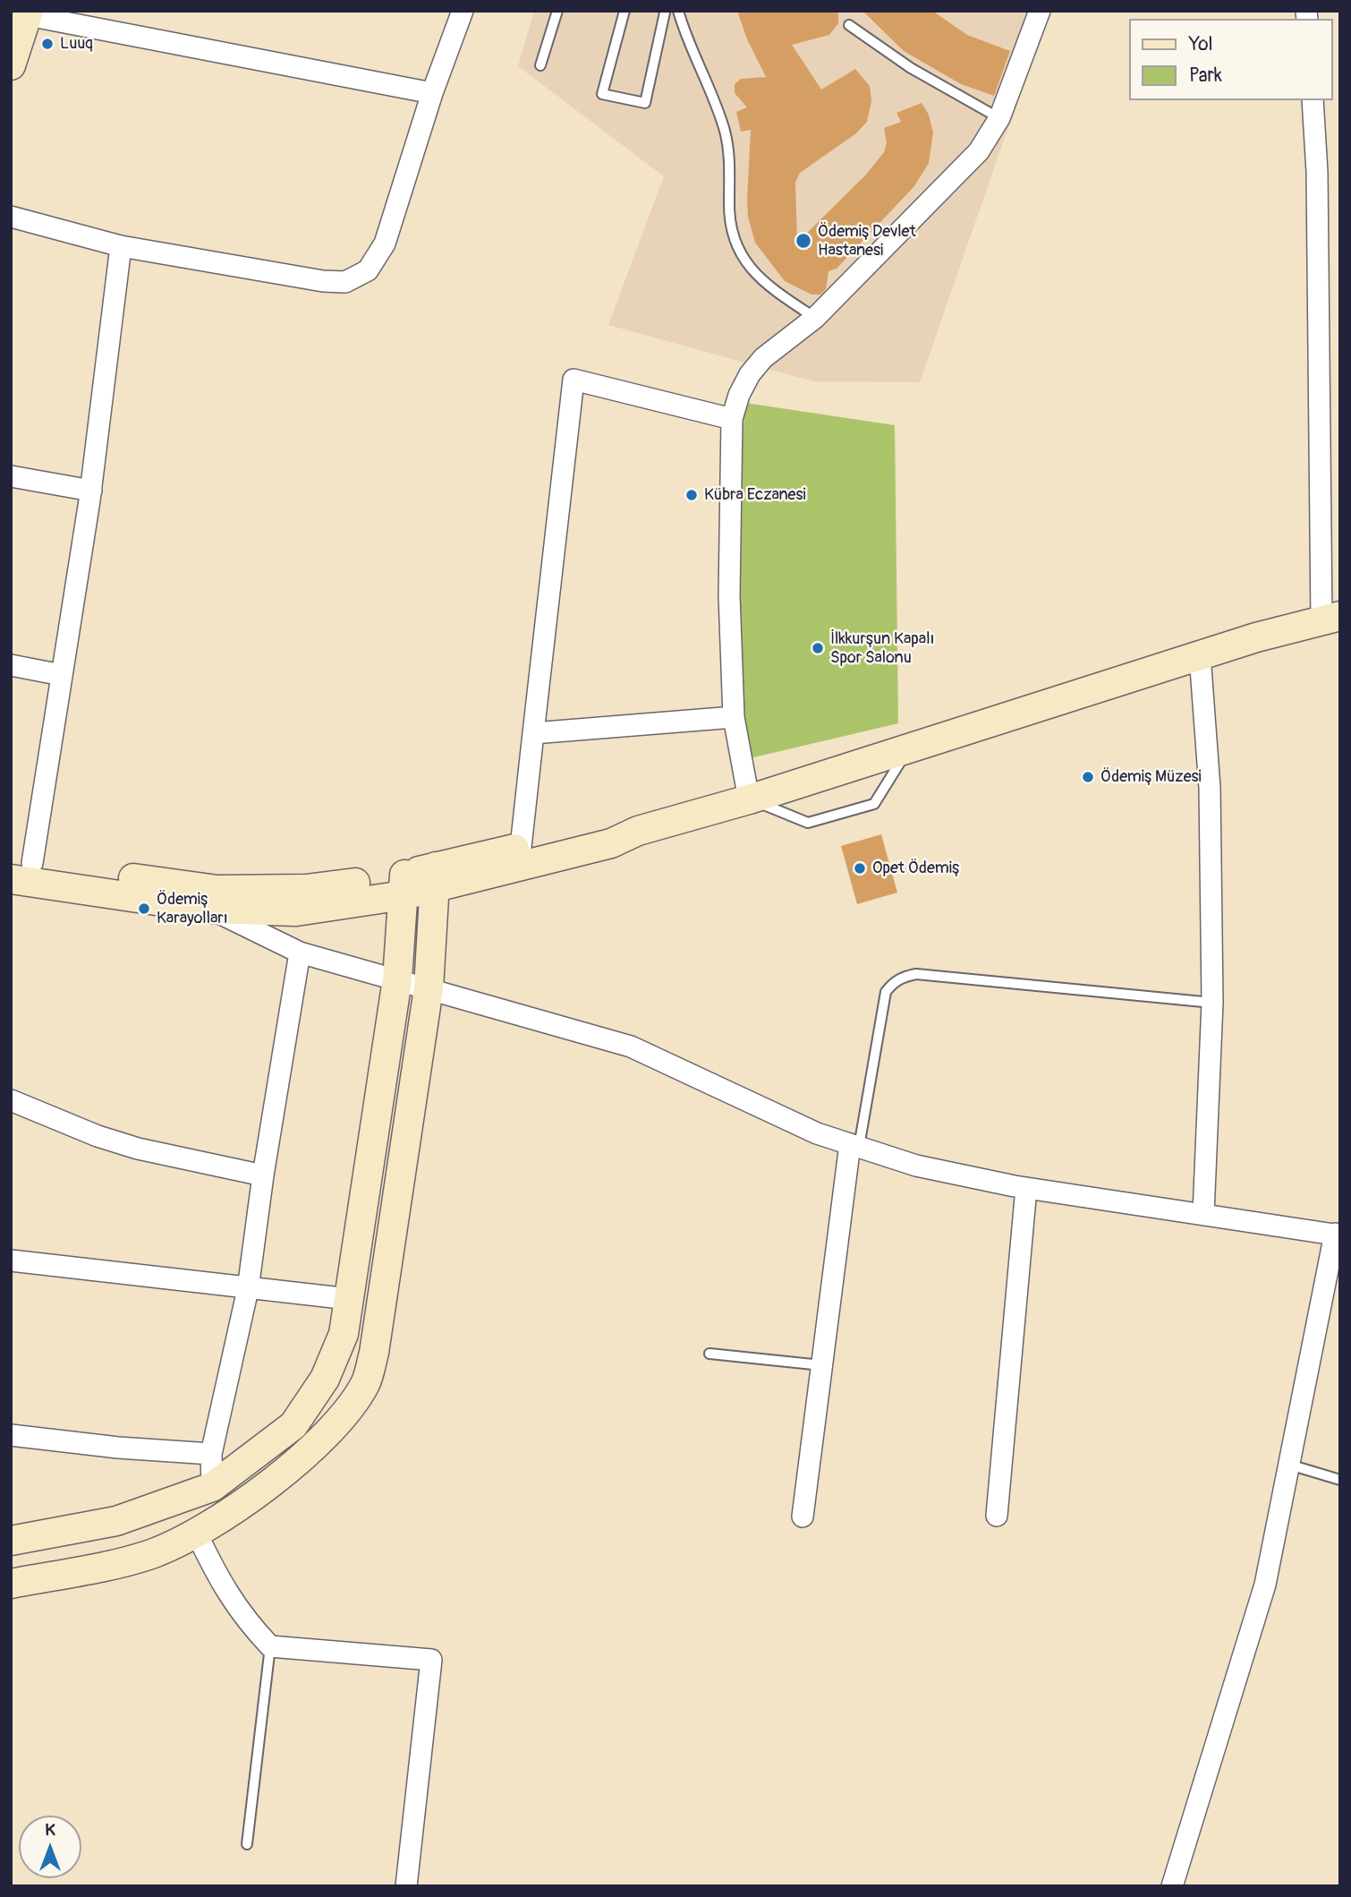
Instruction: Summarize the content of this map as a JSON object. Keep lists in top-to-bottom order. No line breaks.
{"places":["Luuq","Ödemiş Devlet Hastanesi","Kübra Eczanesi","İlkkurşun Kapalı Spor Salonu","Ödemiş Müzesi","Opet Ödemiş","Ödemiş Karayolları"],"legend":["Yol","Park"],"north":"top"}
